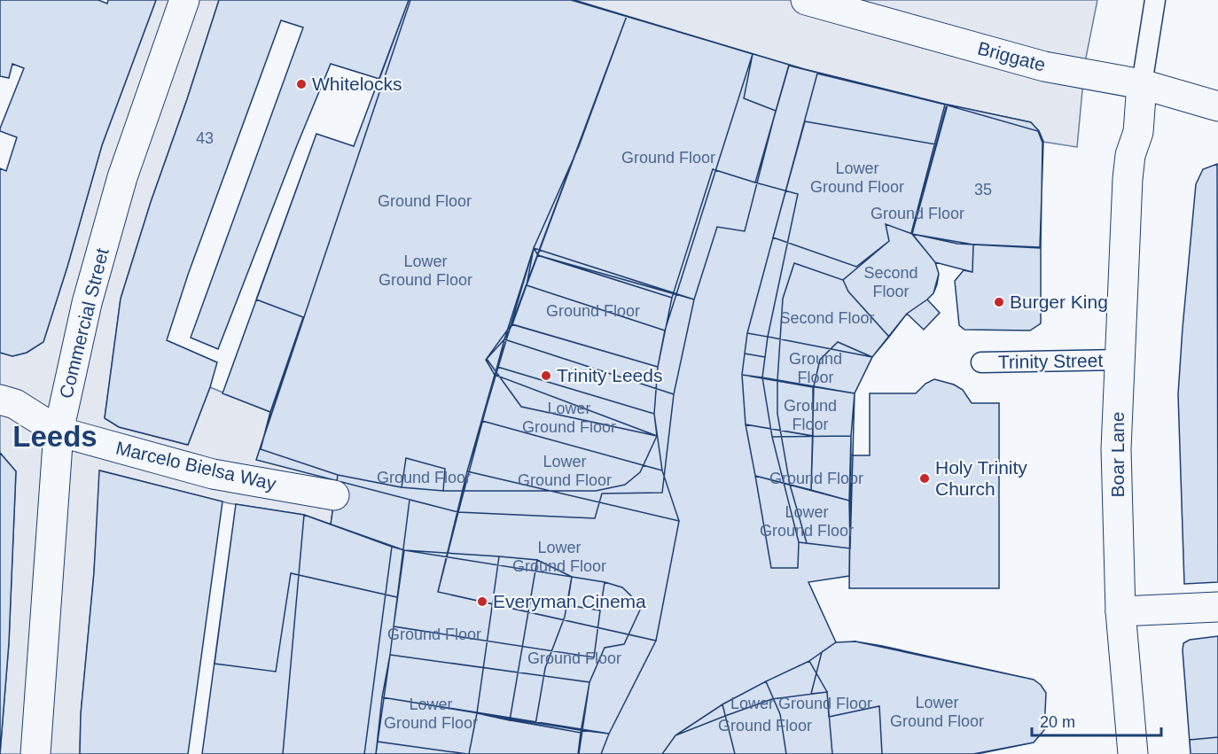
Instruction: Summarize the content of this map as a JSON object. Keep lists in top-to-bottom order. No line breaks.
{"streets":{"street":["Briggate","Commercial Street","Boar Lane","Marcelo Bielsa Way"],"lane":["Trinity Street"]},"crossings":[["Briggate","Boar Lane"],["Commercial Street","Marcelo Bielsa Way"],["Trinity Street","Boar Lane"]],"districts":["Leeds"],"places":["Whitelocks","Burger King","Trinity Leeds","Holy Trinity Church","Everyman Cinema"],"house_numbers":["43","Ground Floor","Lower Ground Floor","35","Ground Floor","Ground Floor","Lower Ground Floor","Second Floor","Ground Floor","Second Floor","Ground Floor","Ground Floor","Lower Ground Floor","Lower Ground Floor","Ground Floor","Ground Floor","Lower Ground Floor","Lower Ground Floor","Ground Floor","Ground Floor","Lower Ground Floor","Lower Ground Floor","Lower Ground Floor","Ground Floor"],"scale_bar":"20 m"}
